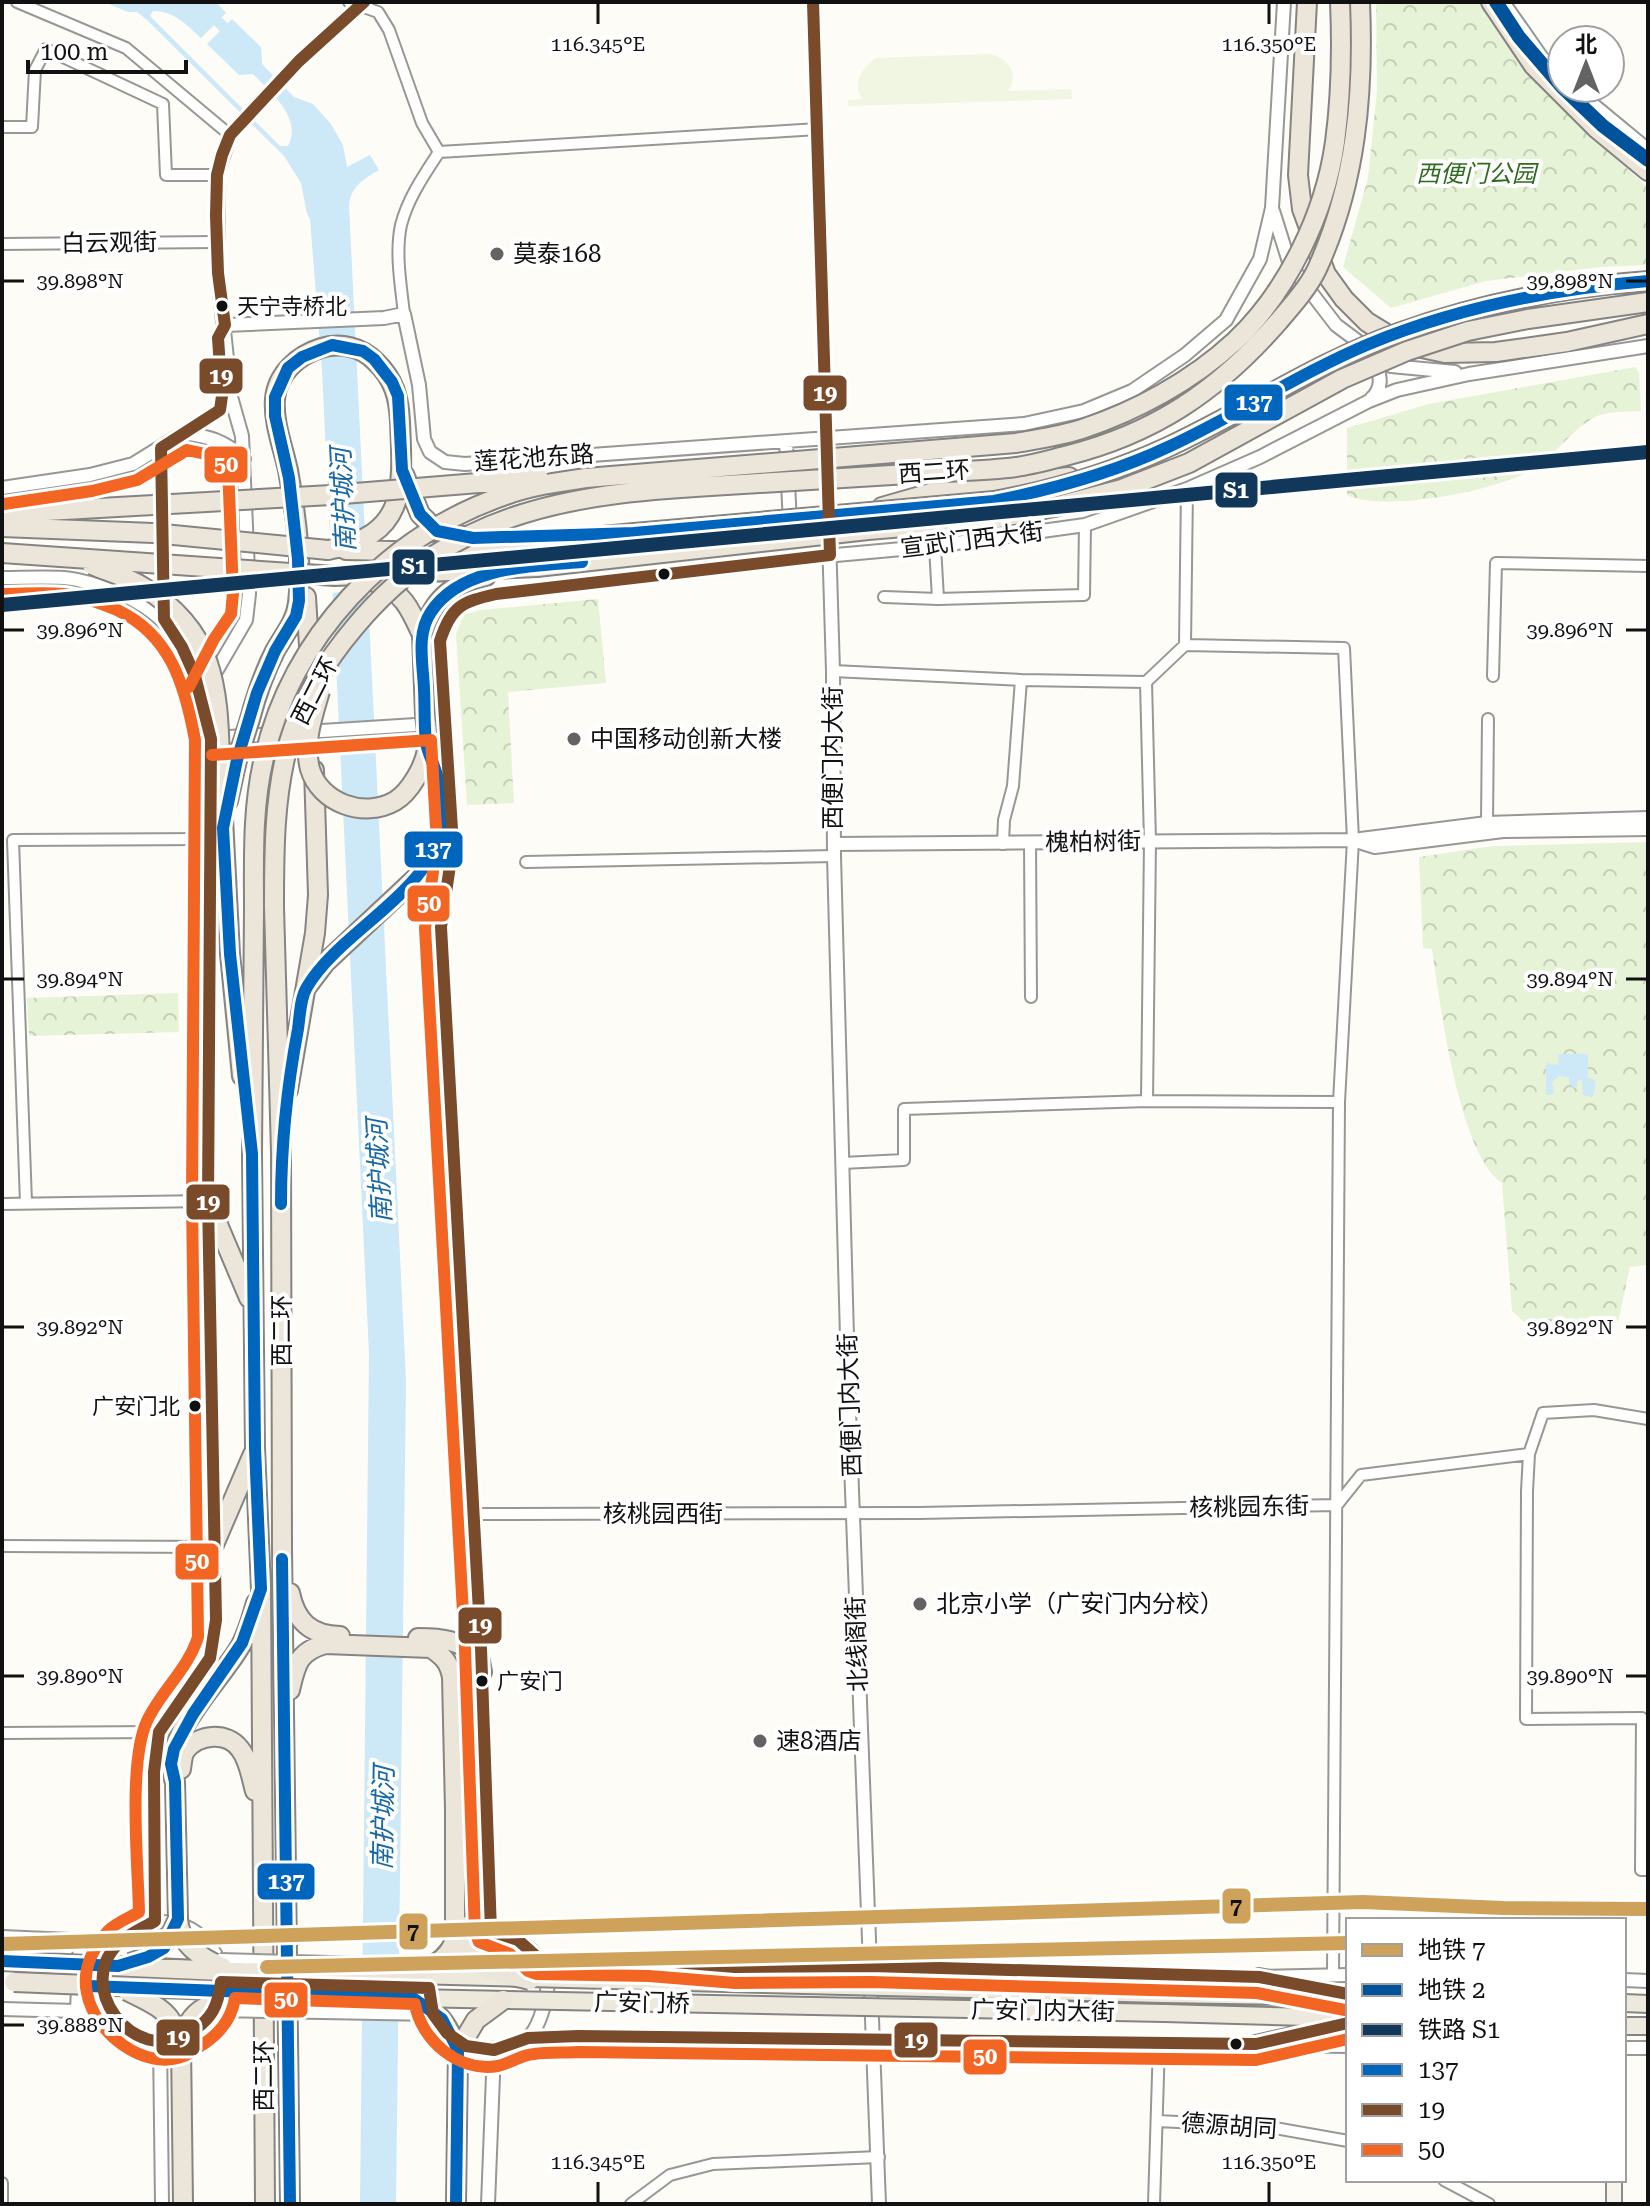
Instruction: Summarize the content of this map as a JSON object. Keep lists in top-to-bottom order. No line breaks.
{"streets":{"highway":["西二环","宣武门西大街","广安门桥"],"main road":["广安门内大街"],"street":["白云观街","莲花池东路","西便门内大街","槐柏树街","核桃园东街","核桃园西街","北线阁街","德源胡同"]},"crossings":[["莲花池东路","宣武门西大街"],["宣武门西大街","西便门内大街"],["宣武门西大街","核桃园西街"],["西便门内大街","槐柏树街"],["西便门内大街","核桃园东街"],["西便门内大街","核桃园西街"],["西便门内大街","北线阁街"],["核桃园东街","核桃园西街"],["核桃园东街","北线阁街"],["核桃园西街","北线阁街"],["北线阁街","广安门内大街"],["广安门桥","广安门内大街"]],"water":["南护城河"],"parks":["西便门公园"],"places":["莫泰168","天宁寺桥北","中国移动创新大楼","广安门北","北京小学（广安门内分校）","广安门","速8酒店"],"lines":["metro line 2","transit line 19","transit line 137","transit line 50","rail line S1","metro line 7"],"legend":["地铁 7","地铁 2","铁路 S1","137","19","50"],"scale_bar":"100 m","north":"top","coordinates":["116.345°E","116.350°E","39.898°N","39.896°N","39.894°N","39.892°N","39.890°N","39.888°N"]}
